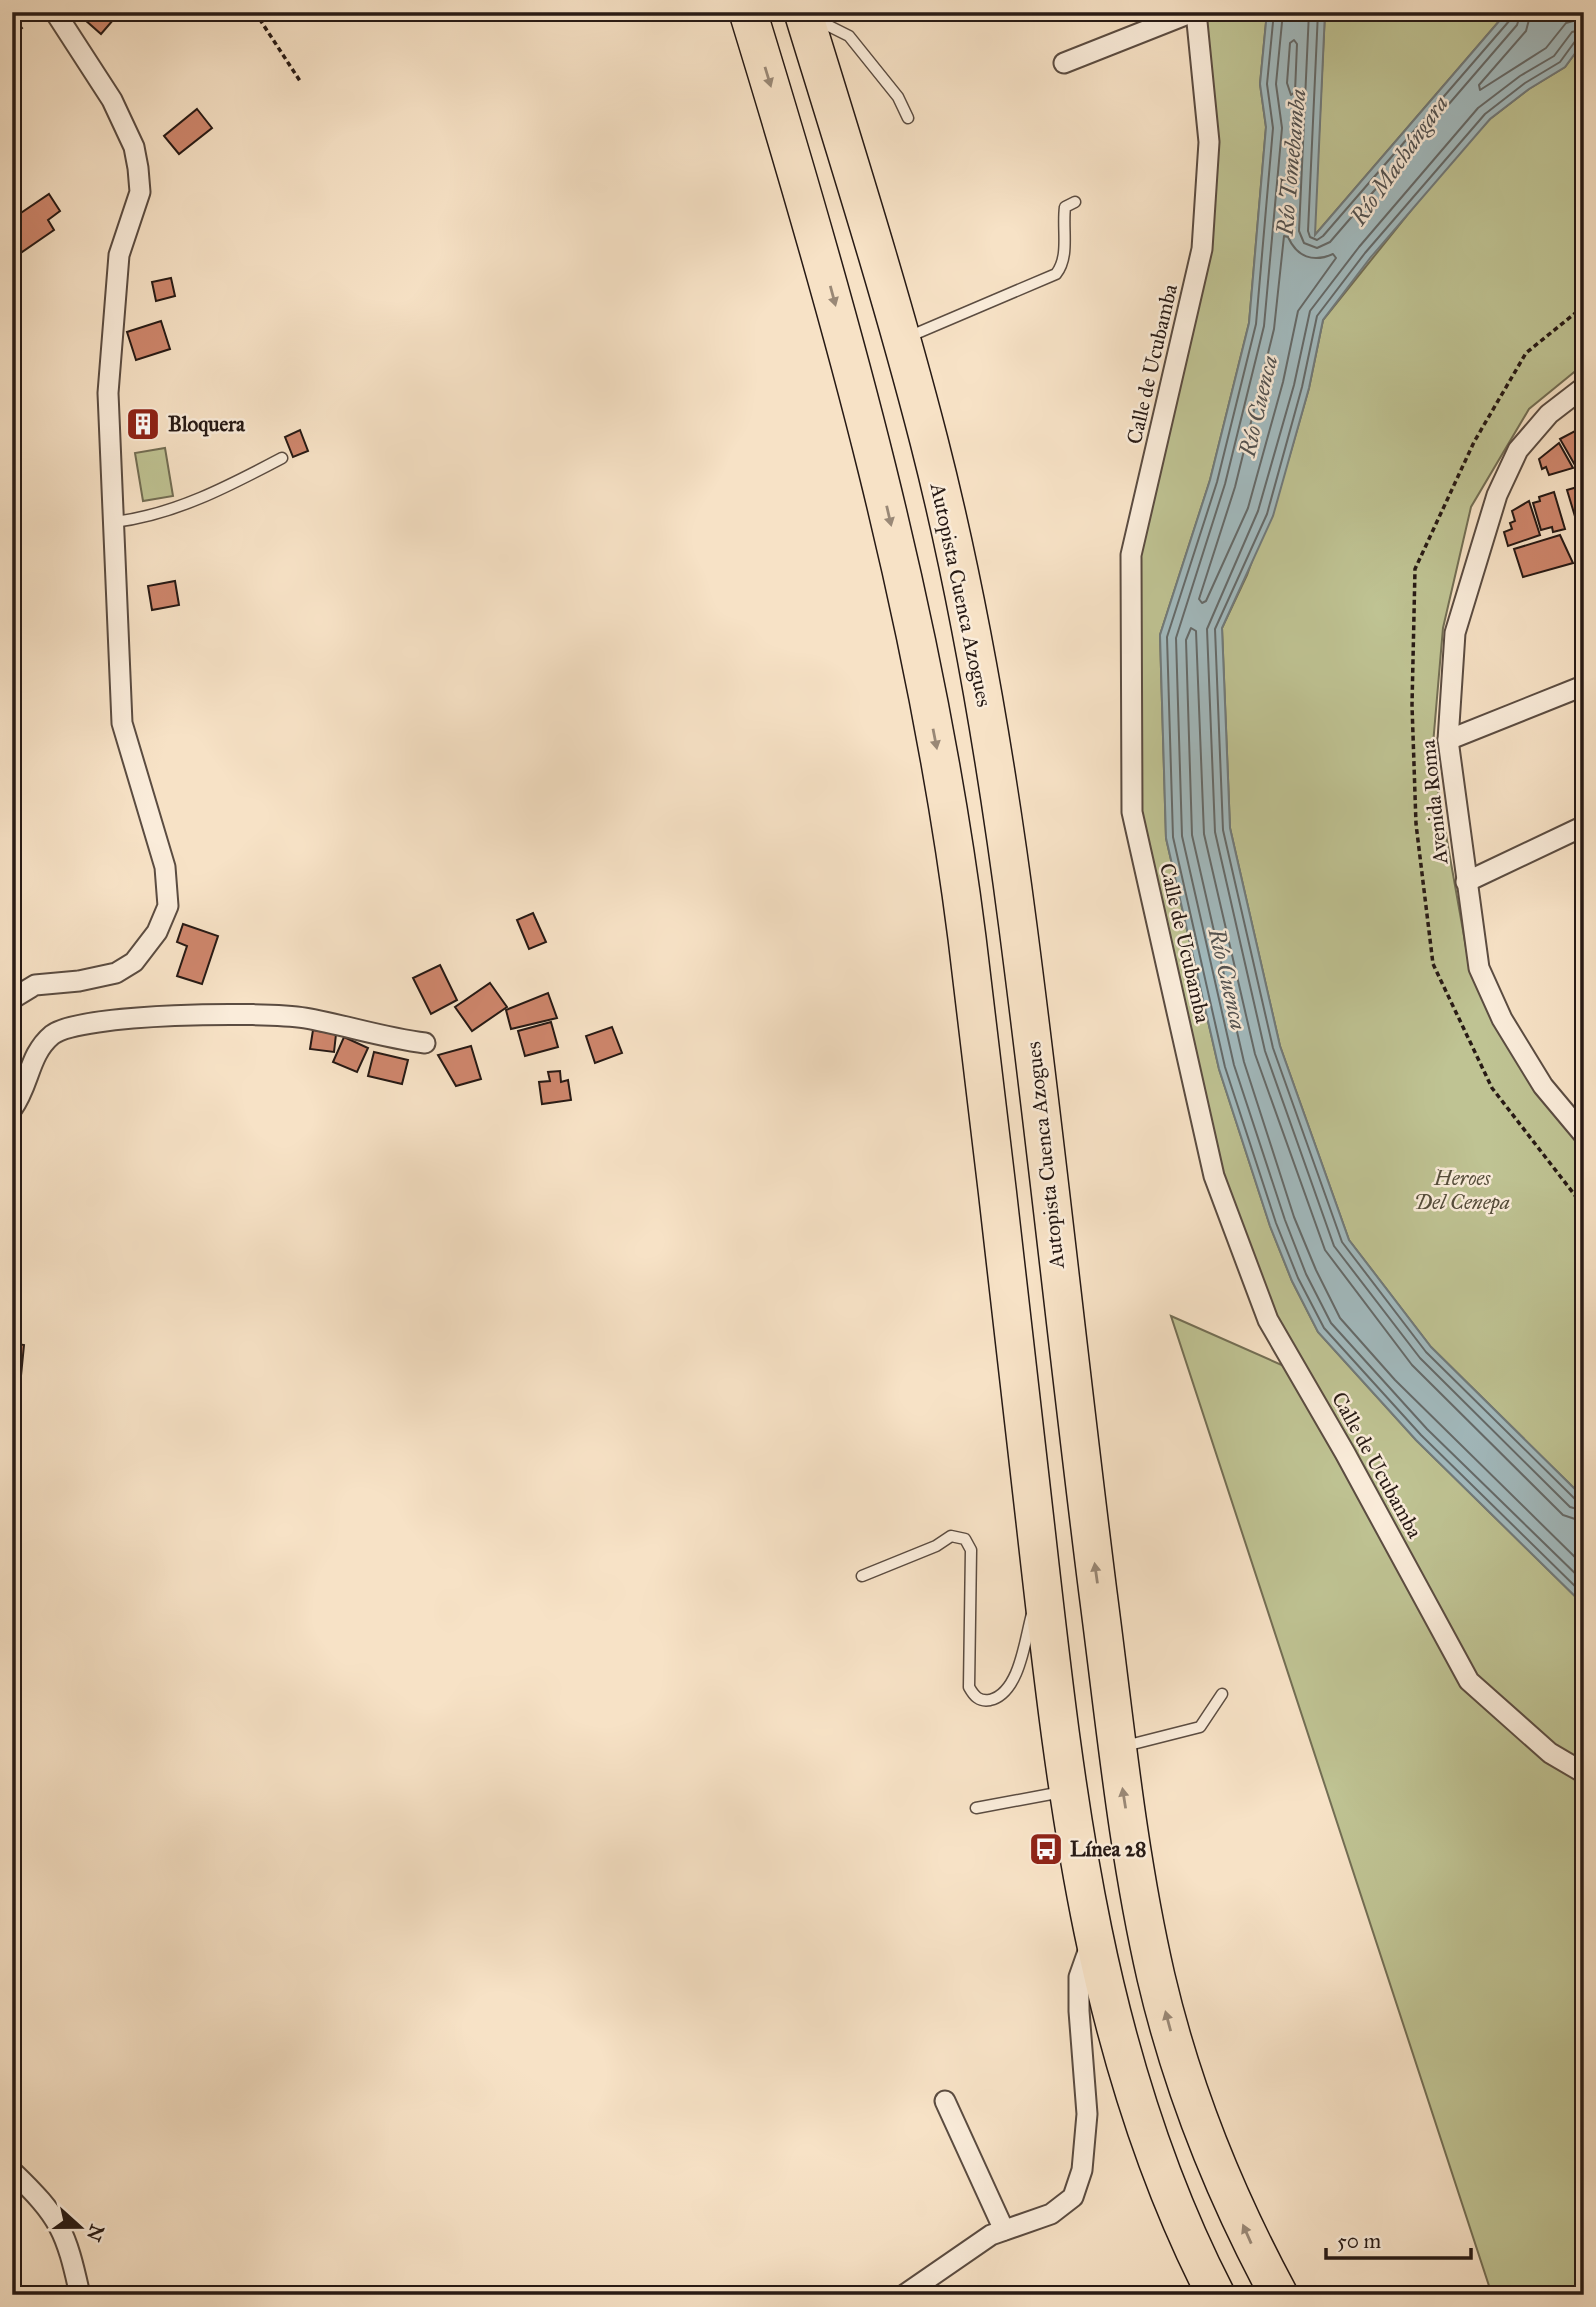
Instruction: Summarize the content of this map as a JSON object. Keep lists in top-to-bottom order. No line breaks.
{"streets":{"highway":["Autopista Cuenca Azogues"],"street":["Calle de Ucubamba","Avenida Roma"]},"water":["Río Machángara","Río Tomebamba","Río Cuenca"],"parks":["Heroes Del Cenepa"],"places":{"building":["Bloquera"],"bus stop":["Línea 28"]},"scale_bar":"50 m","north":"right"}
